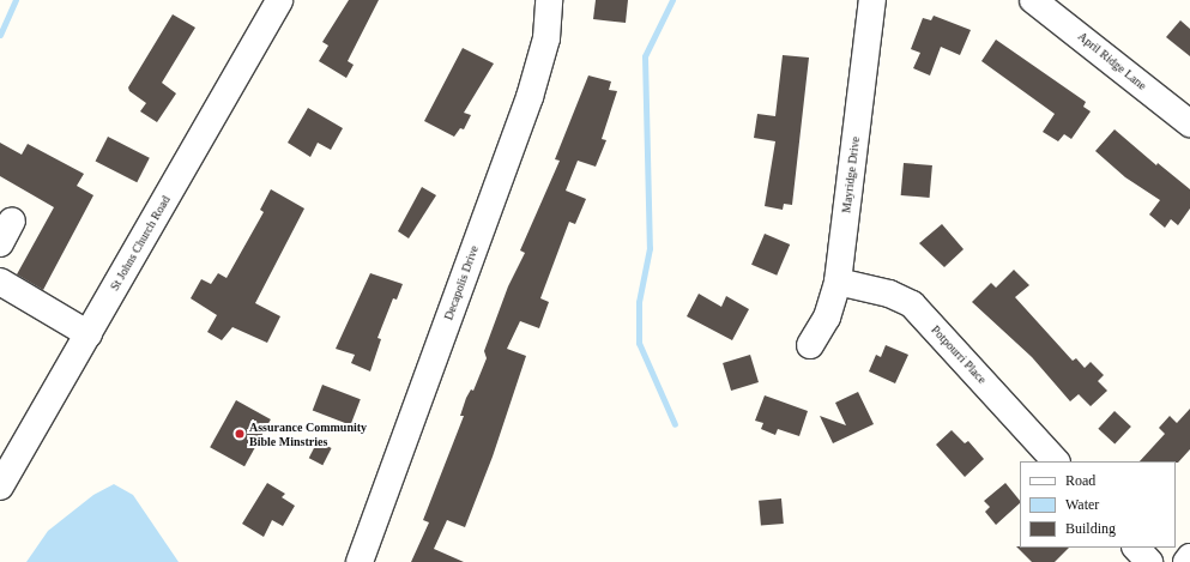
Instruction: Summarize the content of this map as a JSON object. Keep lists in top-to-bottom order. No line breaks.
{"streets":{"street":["April Ridge Lane","Mayridge Drive","St Johns Church Road","Decapolis Drive","Potpourri Place"]},"crossings":[["Mayridge Drive","Potpourri Place"]],"places":["Assurance Community Bible Minstries"],"legend":["Road","Water","Building"]}
